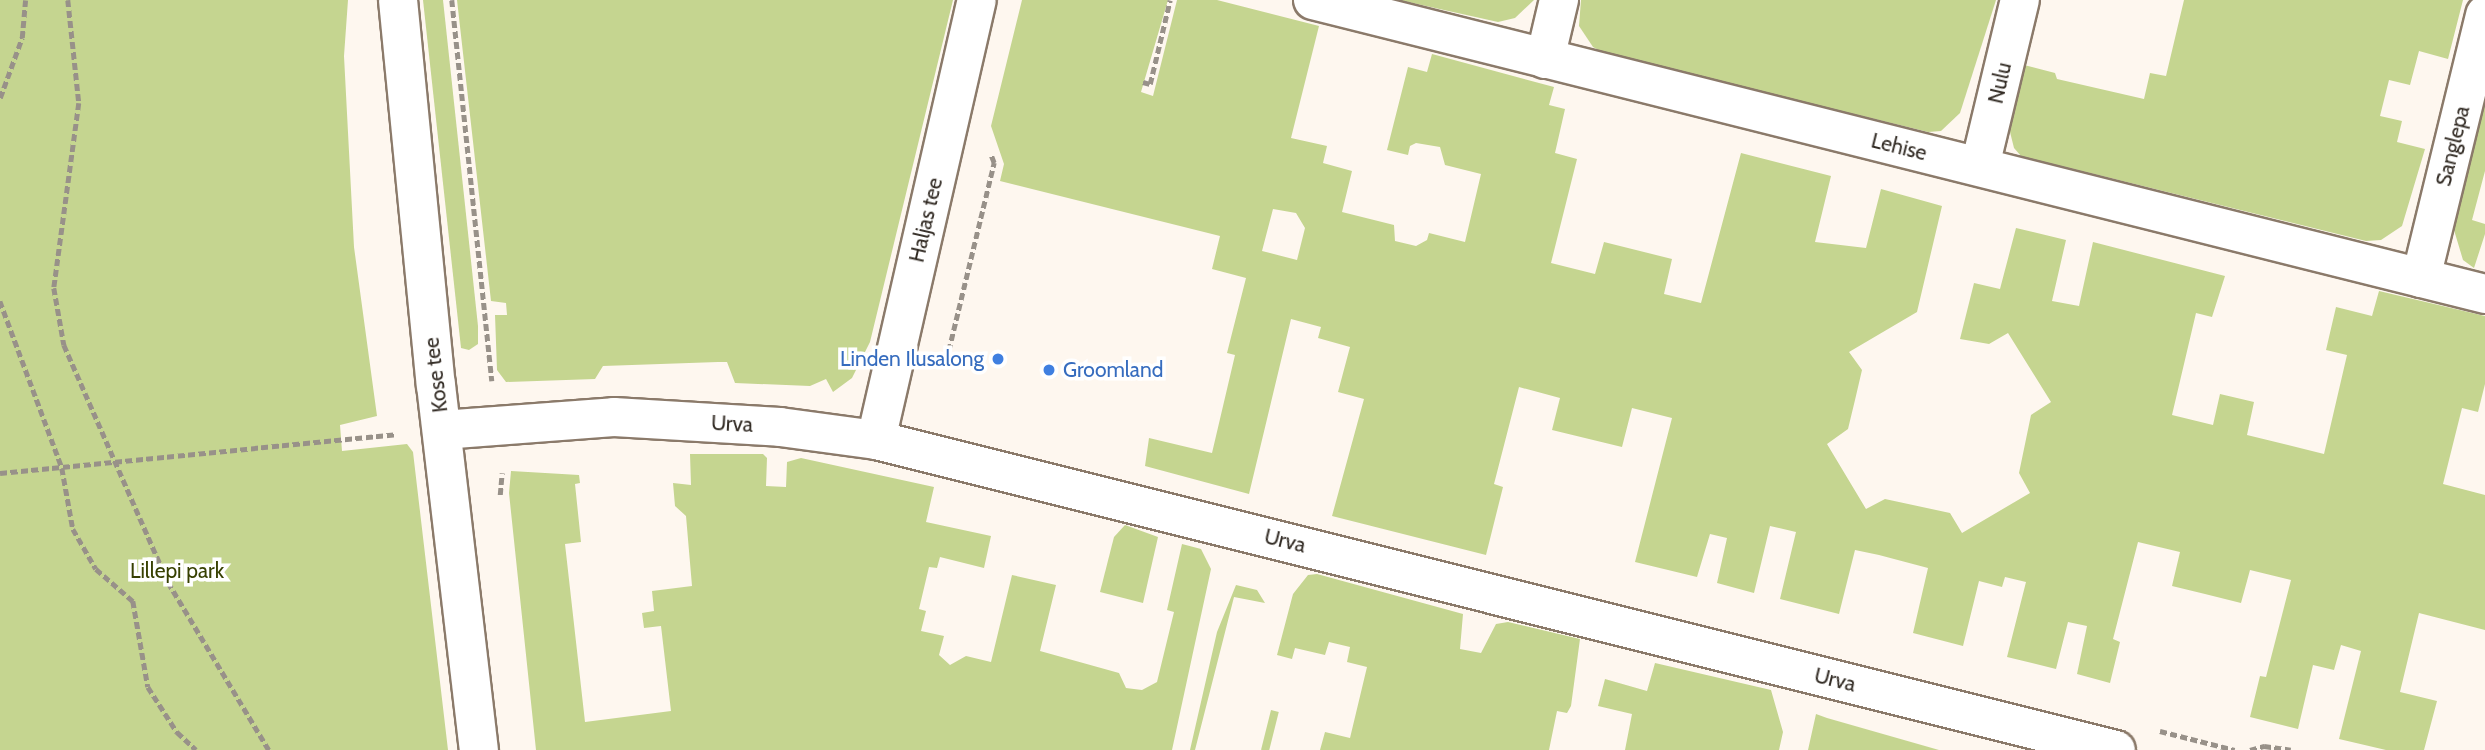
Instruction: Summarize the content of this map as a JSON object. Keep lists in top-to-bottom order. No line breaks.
{"streets":{"street":["Nulu","Sanglepa","Lehise","Haljas tee","Kose tee","Urva"]},"crossings":[["Nulu","Lehise"],["Sanglepa","Lehise"],["Haljas tee","Urva"],["Kose tee","Urva"]],"parks":["Lillepi park"],"places":["Linden Ilusalong","Groomland"]}
